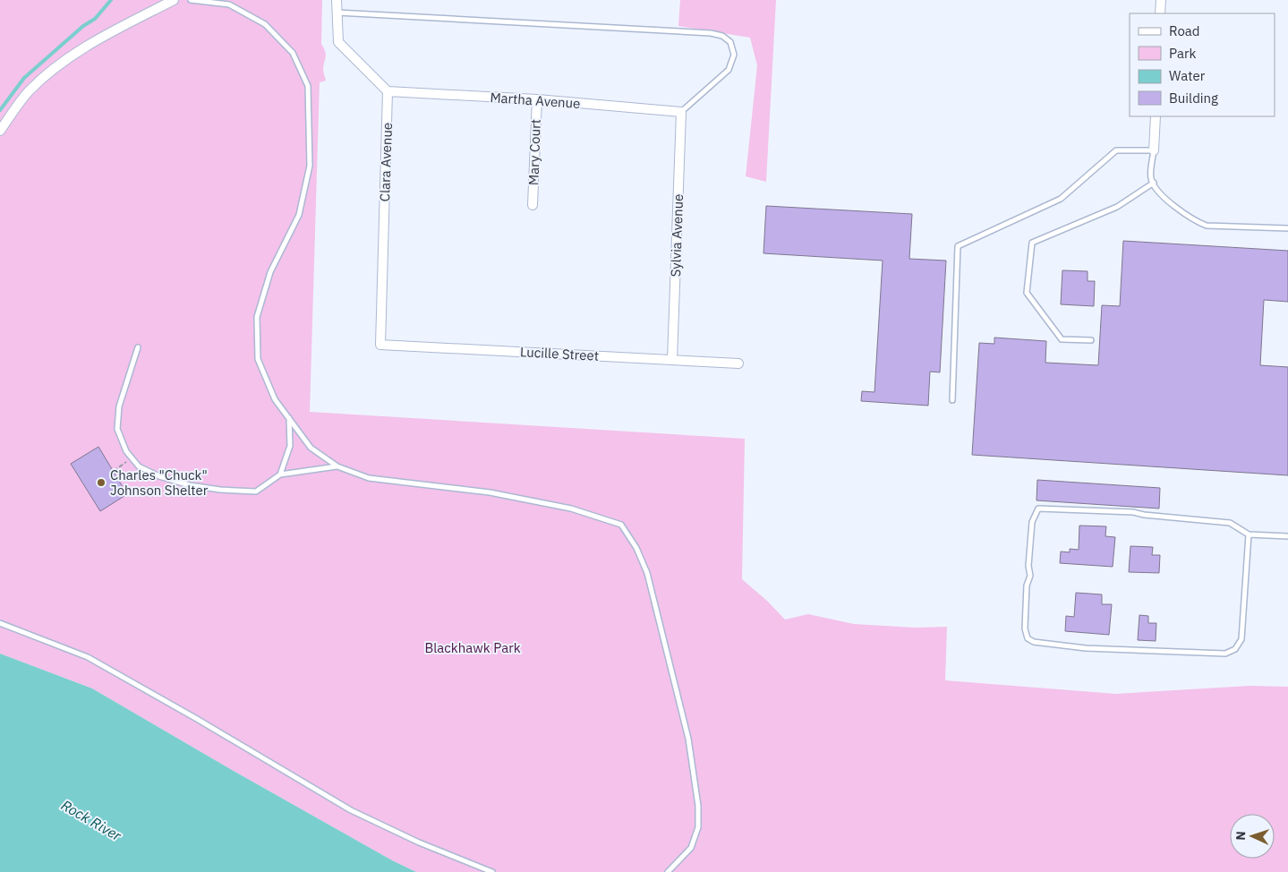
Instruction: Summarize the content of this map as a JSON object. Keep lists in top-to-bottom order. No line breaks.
{"streets":{"street":["Martha Avenue","Mary Court","Clara Avenue","Sylvia Avenue","Lucille Street"]},"crossings":[["Martha Avenue","Mary Court"],["Martha Avenue","Clara Avenue"],["Martha Avenue","Sylvia Avenue"],["Clara Avenue","Lucille Street"],["Sylvia Avenue","Lucille Street"]],"water":["Rock River"],"parks":["Blackhawk Park"],"places":["Charles \"Chuck\" Johnson Shelter"],"legend":["Road","Park","Water","Building"],"north":"left"}
